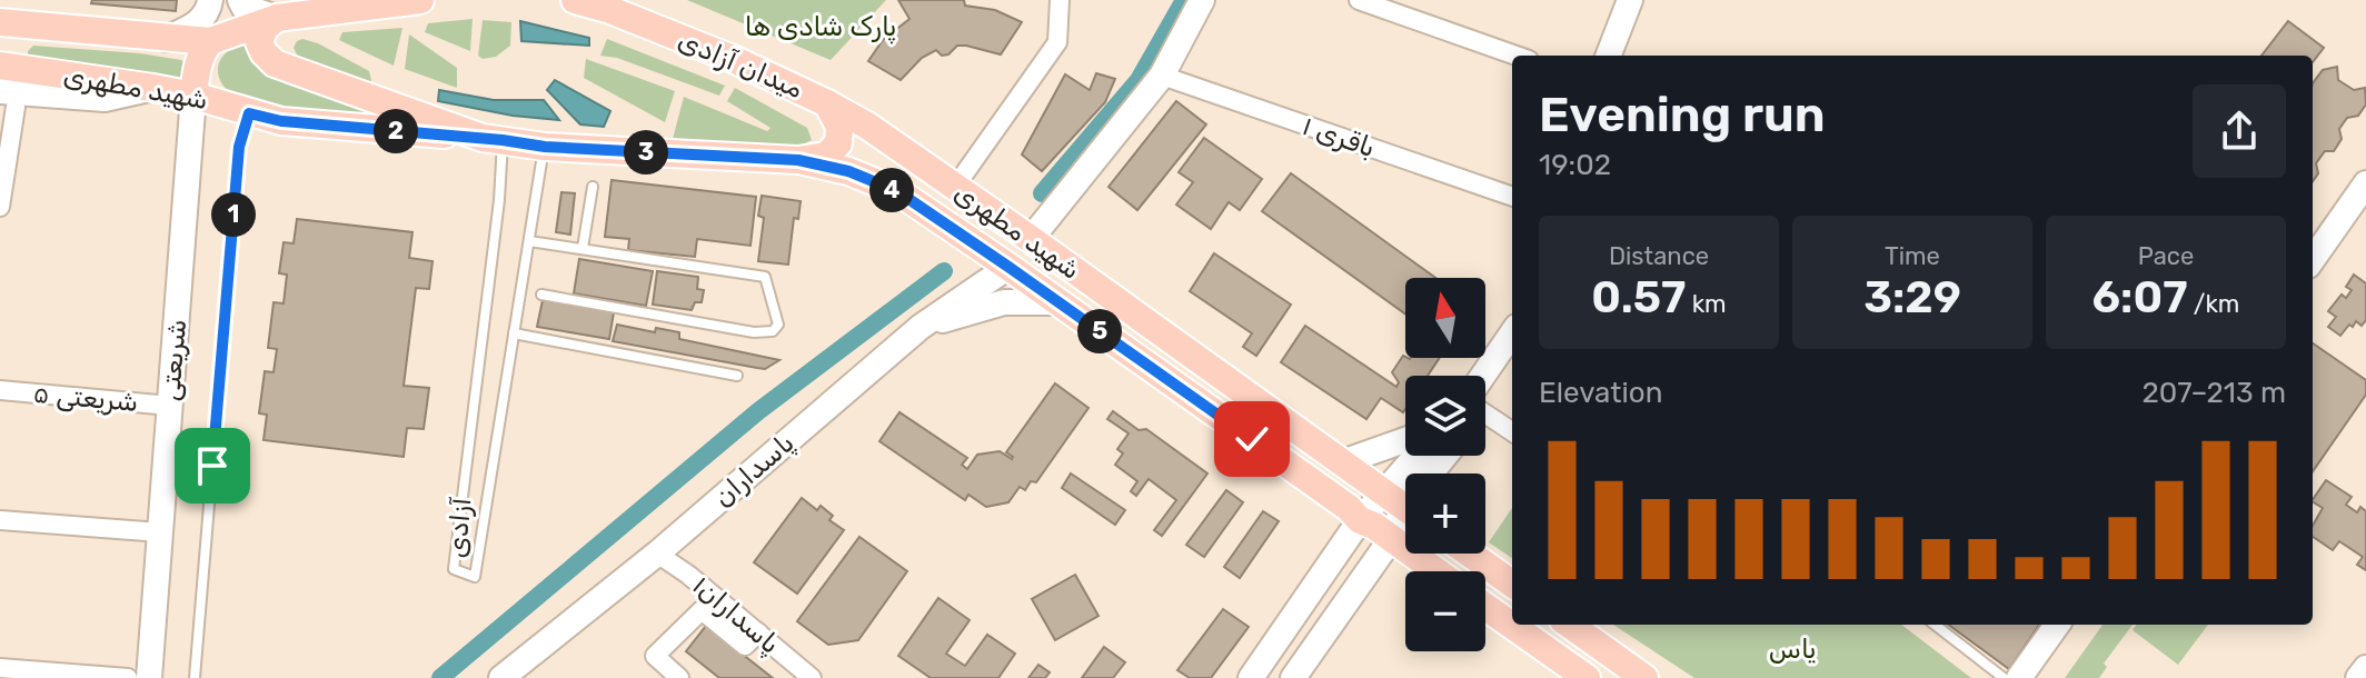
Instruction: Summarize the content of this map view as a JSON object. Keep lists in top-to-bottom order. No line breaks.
{"streets":{"main road":["میدان آزادی","شهید مطهری"],"street":["باقری ۱","شریعتی","شریعتی ۵","پاسداران","پاسداران۱"],"lane":["آزادی"]},"crossings":[["میدان آزادی","شهید مطهری"],["میدان آزادی","آزادی"],["شهید مطهری","شریعتی"],["شهید مطهری","پاسداران"],["شهید مطهری","آزادی"],["شریعتی","شریعتی ۵"],["پاسداران","پاسداران۱"]],"parks":["پارک شادی ها","یاس"],"north":"top","page":{"heading":["Evening run","19:02"],"pins":["2","3","4","1","5"],"stats":[["Distance","0.57 km"],["Time","3:29"],["Pace","6:07 /km"]],"map_buttons":["+","−"],"chart":["Elevation","207–213 m"]}}
